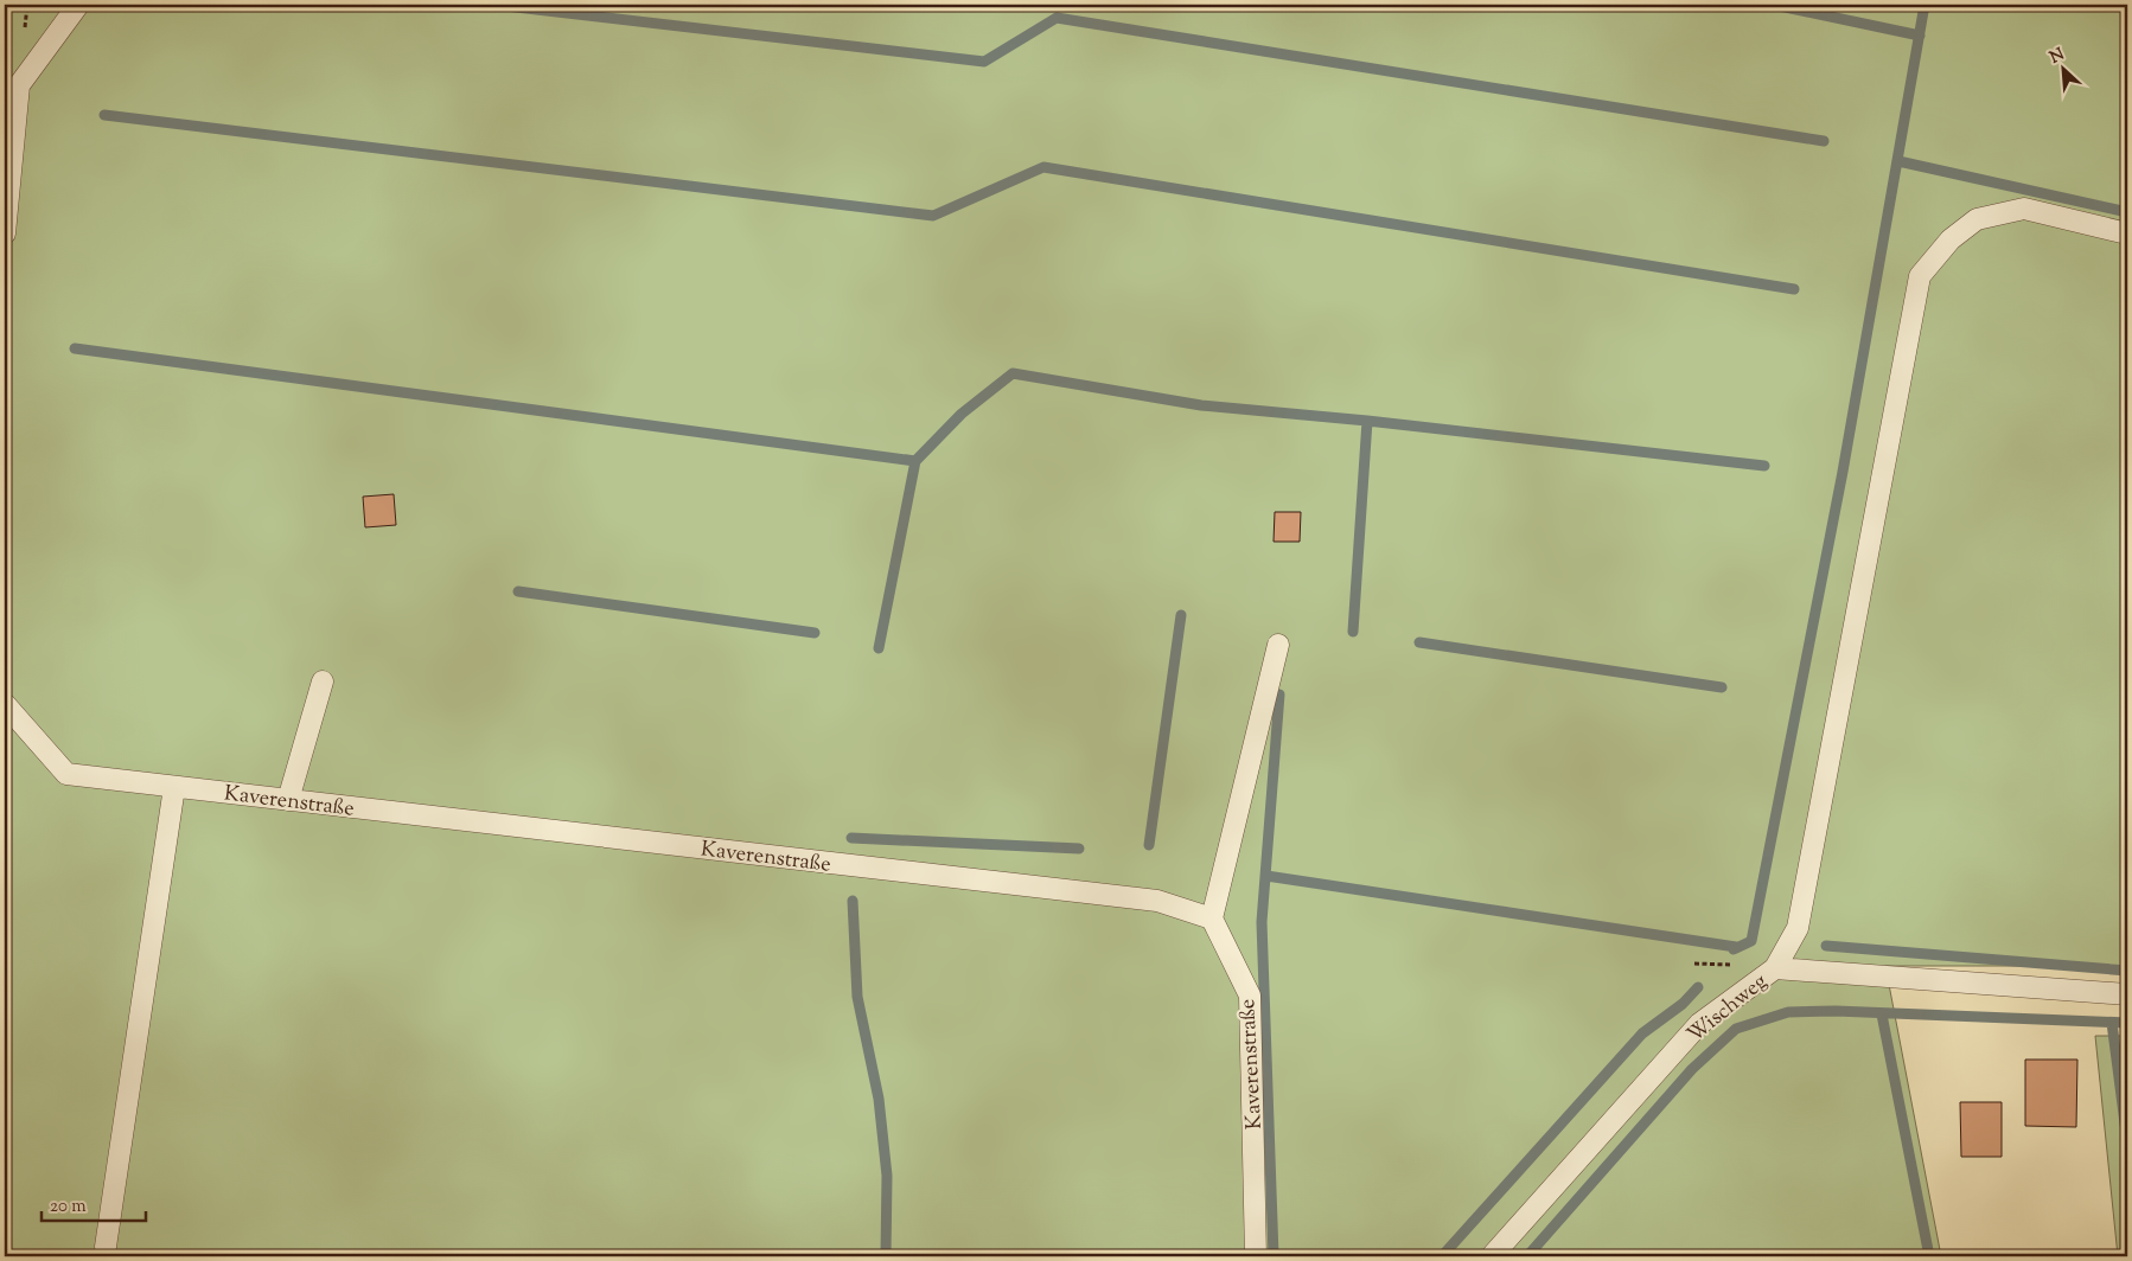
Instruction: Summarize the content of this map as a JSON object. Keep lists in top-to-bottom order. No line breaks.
{"streets":{"lane":["Kaverenstraße","Wischweg"]},"scale_bar":"20 m","north":"top left"}
